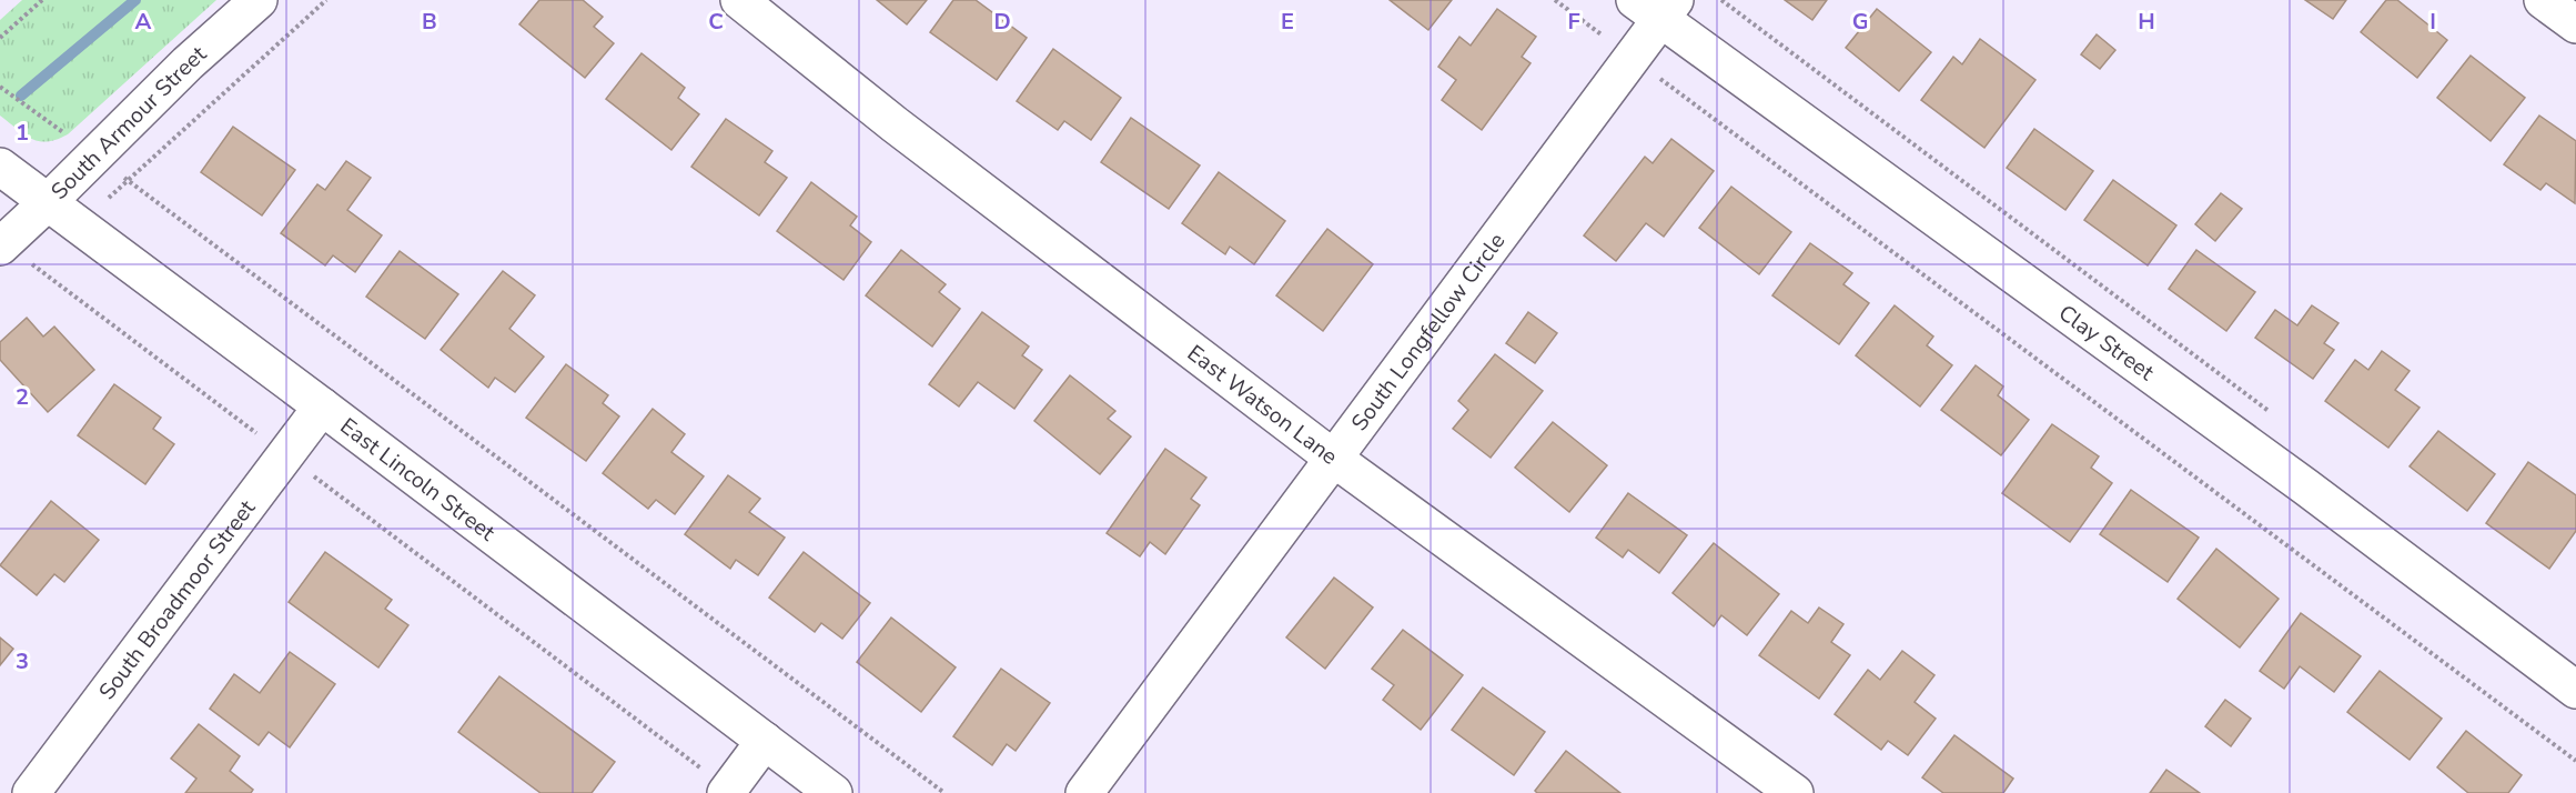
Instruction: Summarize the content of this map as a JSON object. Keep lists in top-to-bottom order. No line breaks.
{"streets":{"street":["South Armour Street","South Longfellow Circle","Clay Street","East Watson Lane","East Lincoln Street","South Broadmoor Street"]},"crossings":[["South Armour Street","East Lincoln Street"],["South Longfellow Circle","Clay Street"],["South Longfellow Circle","East Watson Lane"],["East Lincoln Street","South Broadmoor Street"]],"grid":{"columns":["A","B","C","D","E","F","G","H","I"],"rows":["1","2","3"]}}
